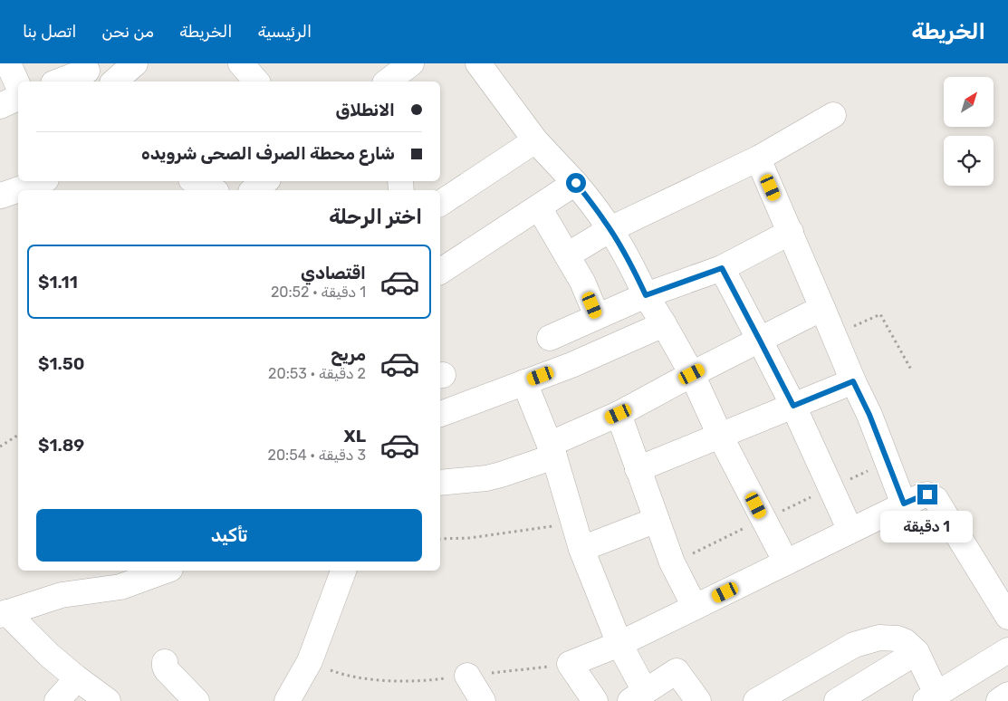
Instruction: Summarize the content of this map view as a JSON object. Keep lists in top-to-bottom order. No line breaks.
{"north":"top right","page":{"header":"الخريطة","nav":["الرئيسية","الخريطة","من نحن","اتصل بنا"],"banner":["الانطلاق","شارع محطة الصرف الصحى شرويده"],"heading":"اختر الرحلة","list":[{"name":"اقتصادي","note":"1 دقيقة · 20:52","value":"$1.11"},{"name":"مريح","note":"2 دقيقة · 20:53","value":"$1.50"},{"name":"XL","note":"3 دقيقة · 20:54","value":"$1.89"}],"buttons":"تأكيد","bubble":"1 دقيقة"}}
